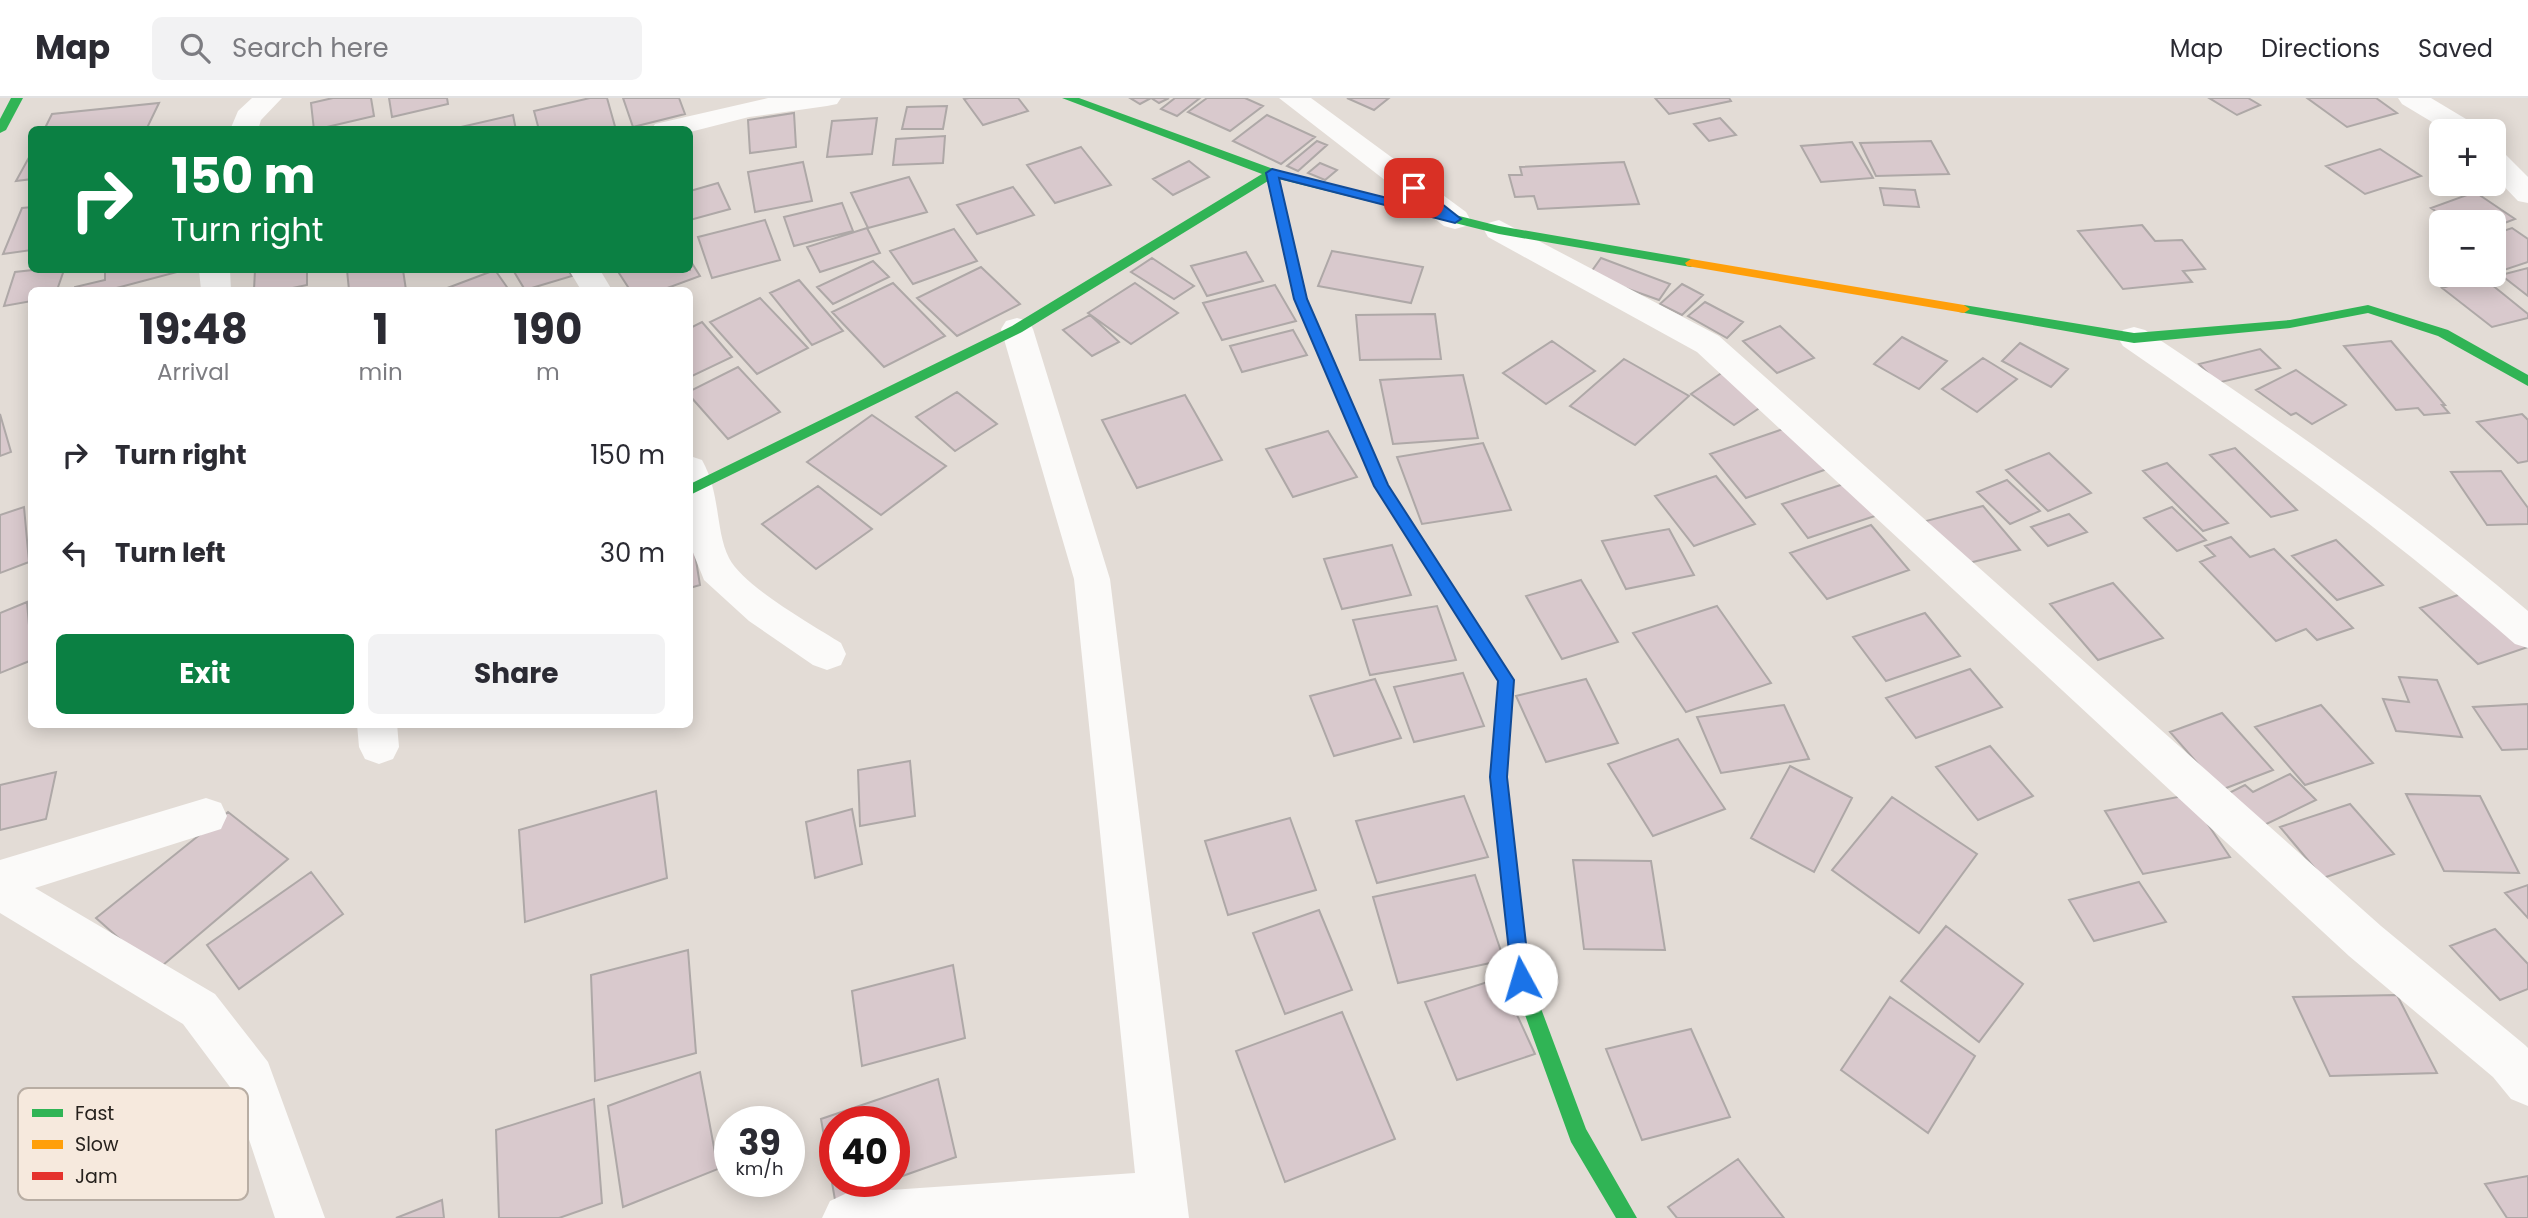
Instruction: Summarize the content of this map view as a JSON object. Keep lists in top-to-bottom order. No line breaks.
{"legend":["Fast","Slow","Jam"],"page":{"header":"Map","search":"Search here","nav":["Map","Directions","Saved"],"map_buttons":["+","−"],"turn":["150 m","Turn right"],"eta":["19:48","Arrival","1","min","190","m"],"list":[{"name":"Turn right","value":"150 m"},{"name":"Turn left","value":"30 m"}],"buttons":["Exit","Share"],"speed":"39 km/h","limit":"40"}}
